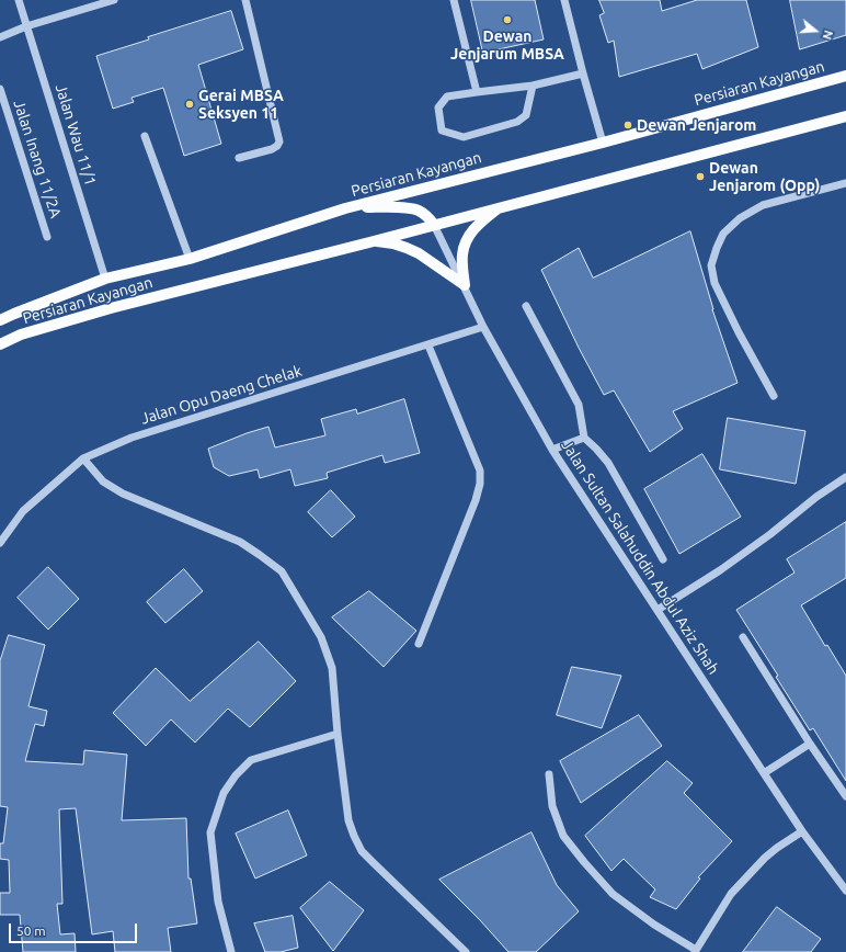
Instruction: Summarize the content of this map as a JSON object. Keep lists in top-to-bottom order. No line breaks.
{"streets":{"main road":["Persiaran Kayangan"],"street":["Jalan Wau 11/1","Jalan Inang 11/2A","Jalan Opu Daeng Chelak","Jalan Sultan Salahuddin Abdul Aziz Shah"]},"crossings":[["Persiaran Kayangan","Jalan Wau 11/1"],["Persiaran Kayangan","Jalan Sultan Salahuddin Abdul Aziz Shah"],["Jalan Opu Daeng Chelak","Jalan Sultan Salahuddin Abdul Aziz Shah"]],"places":["Dewan Jenjarum MBSA","Gerai MBSA Seksyen 11","Dewan Jenjarom","Dewan Jenjarom (Opp)"],"scale_bar":"50 m","north":"right"}
